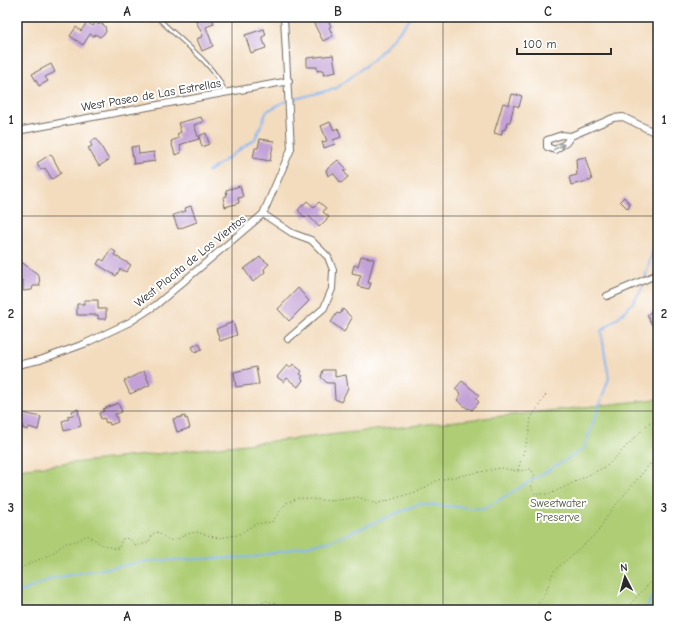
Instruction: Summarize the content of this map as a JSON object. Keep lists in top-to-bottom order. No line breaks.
{"streets":{"street":["West Paseo de Las Estrellas","West Placita de Los Vientos"]},"parks":["Sweetwater Preserve"],"scale_bar":"100 m","north":"top","grid":{"columns":["A","B","C"],"rows":["1","2","3"]}}
